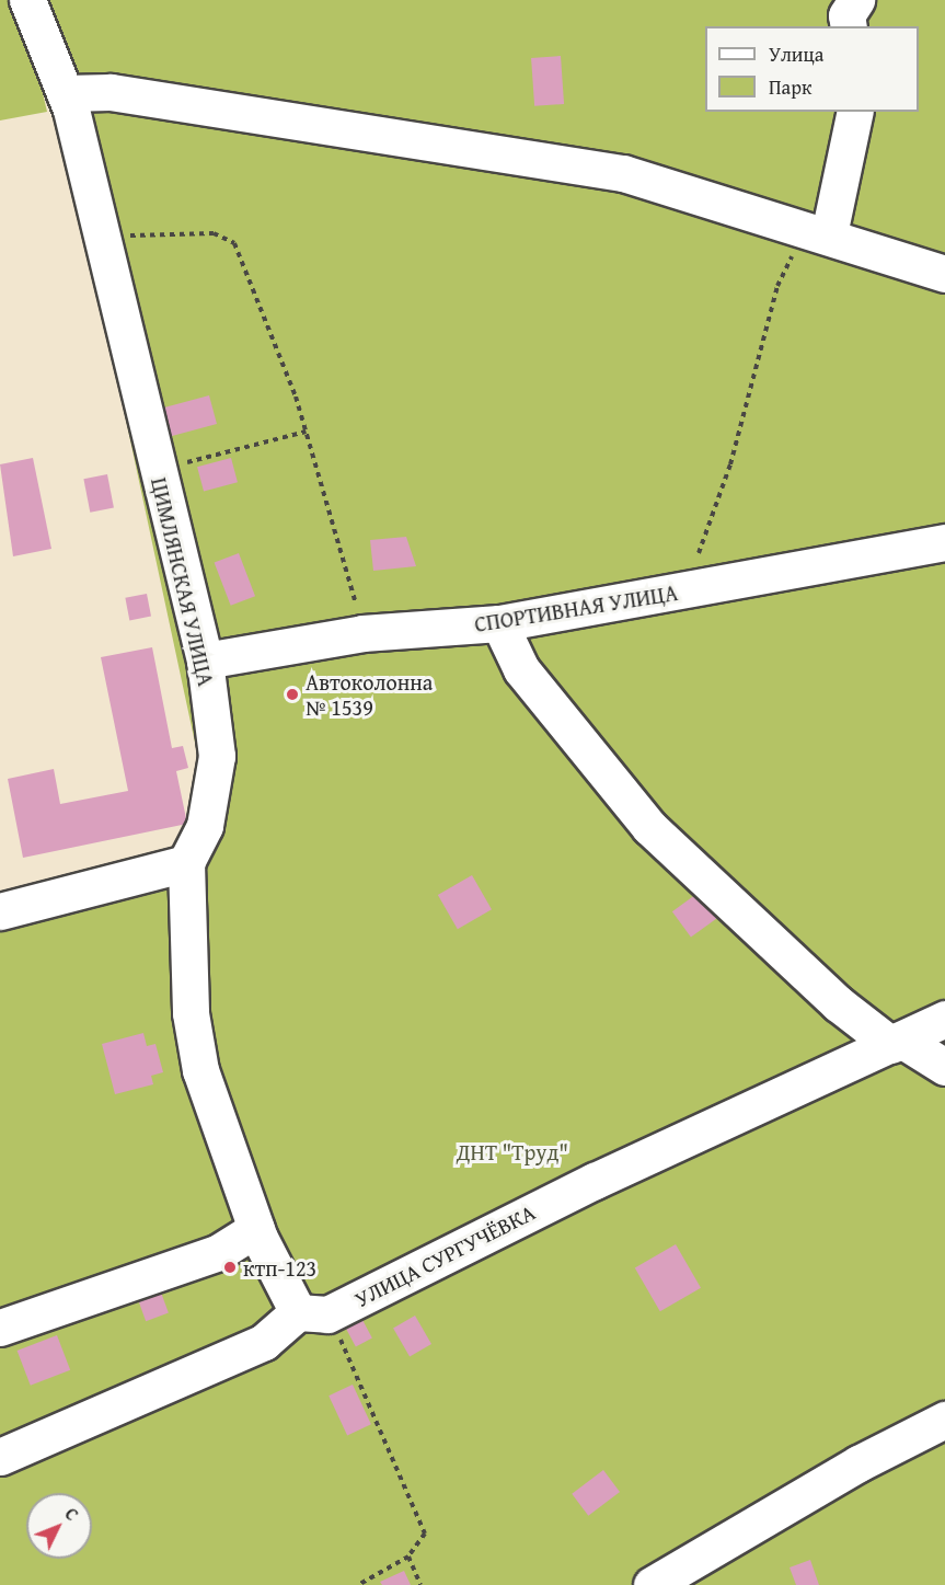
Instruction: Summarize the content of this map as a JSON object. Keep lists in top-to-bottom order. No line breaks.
{"streets":{"street":["ЦИМЛЯНСКАЯ УЛИЦА","СПОРТИВНАЯ УЛИЦА","УЛИЦА СУРГУЧЁВКА"]},"crossings":[["ЦИМЛЯНСКАЯ УЛИЦА","СПОРТИВНАЯ УЛИЦА"],["ЦИМЛЯНСКАЯ УЛИЦА","УЛИЦА СУРГУЧЁВКА"]],"parks":["ДНТ \"Труд\""],"places":["Автоколонна № 1539","ктп-123"],"legend":["Улица","Парк"],"north":"top right"}
